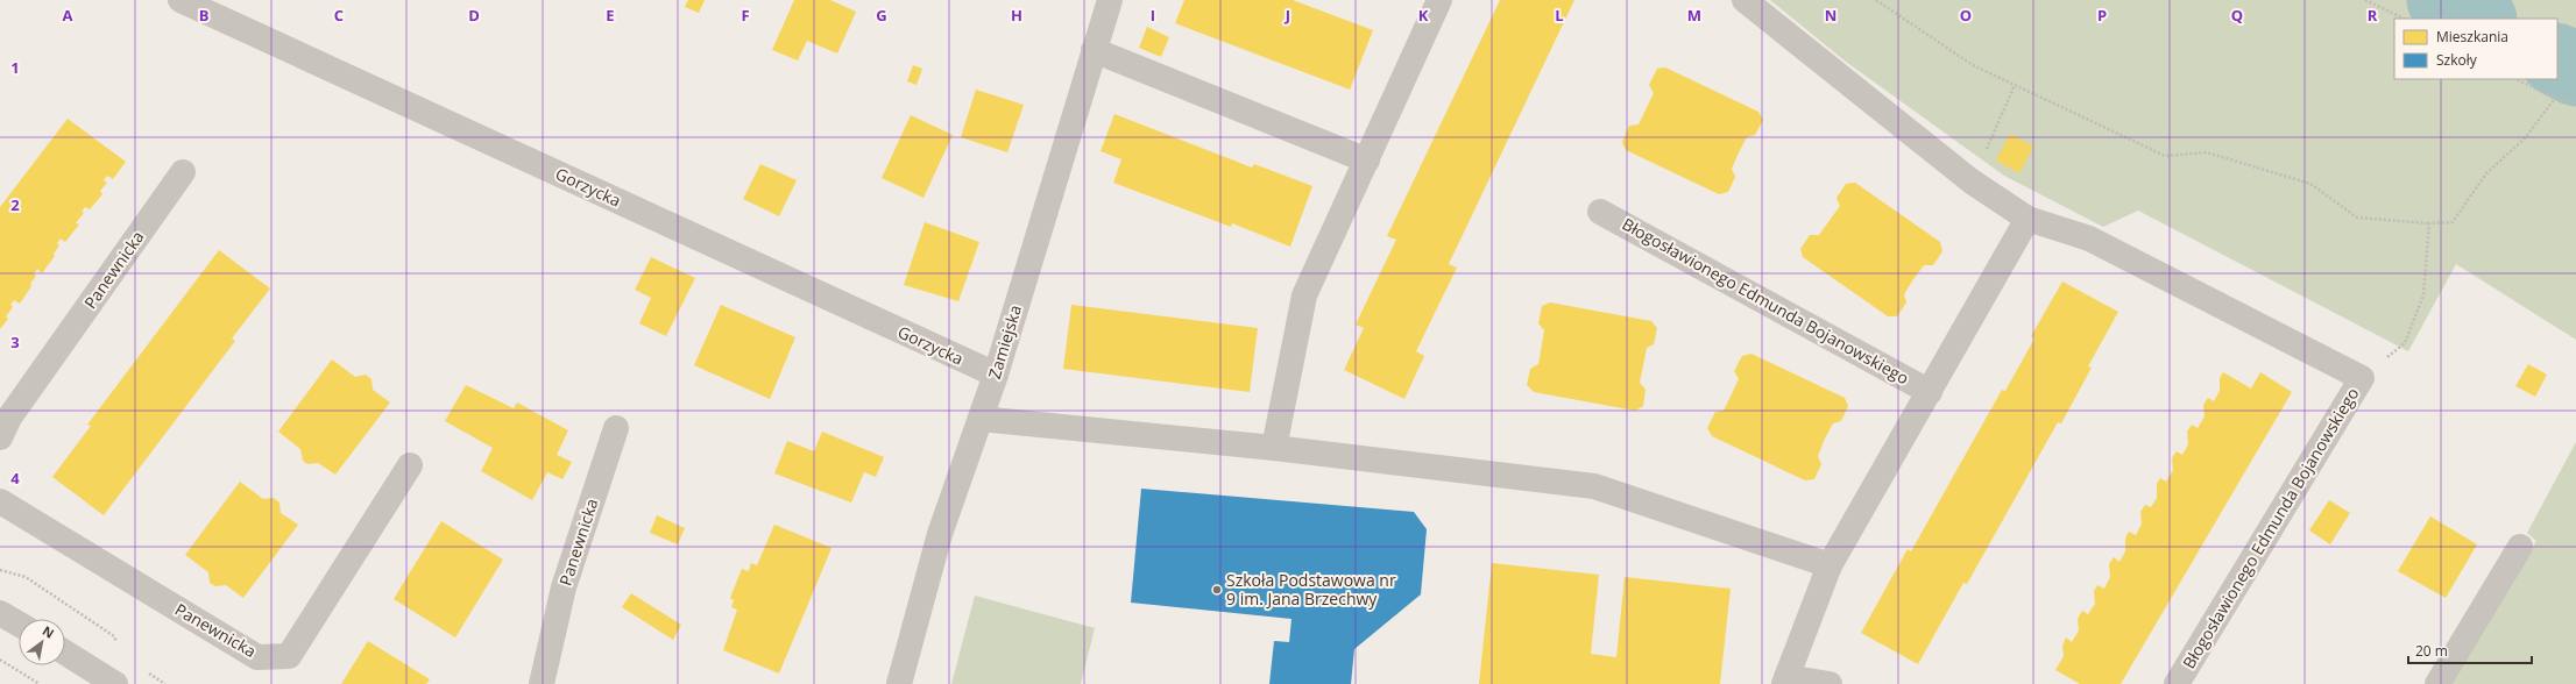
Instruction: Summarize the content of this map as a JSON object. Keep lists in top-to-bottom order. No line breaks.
{"streets":{"street":["Gorzycka","Panewnicka","Błogosławionego Edmunda Bojanowskiego","Zamiejska"]},"crossings":[["Gorzycka","Zamiejska"]],"places":["Szkoła Podstawowa nr 9 im. Jana Brzechwy"],"legend":["Mieszkania","Szkoły"],"scale_bar":"20 m","north":"top right","grid":{"columns":["A","B","C","D","E","F","G","H","I","J","K","L","M","N","O","P","Q","R"],"rows":["1","2","3","4"]}}
